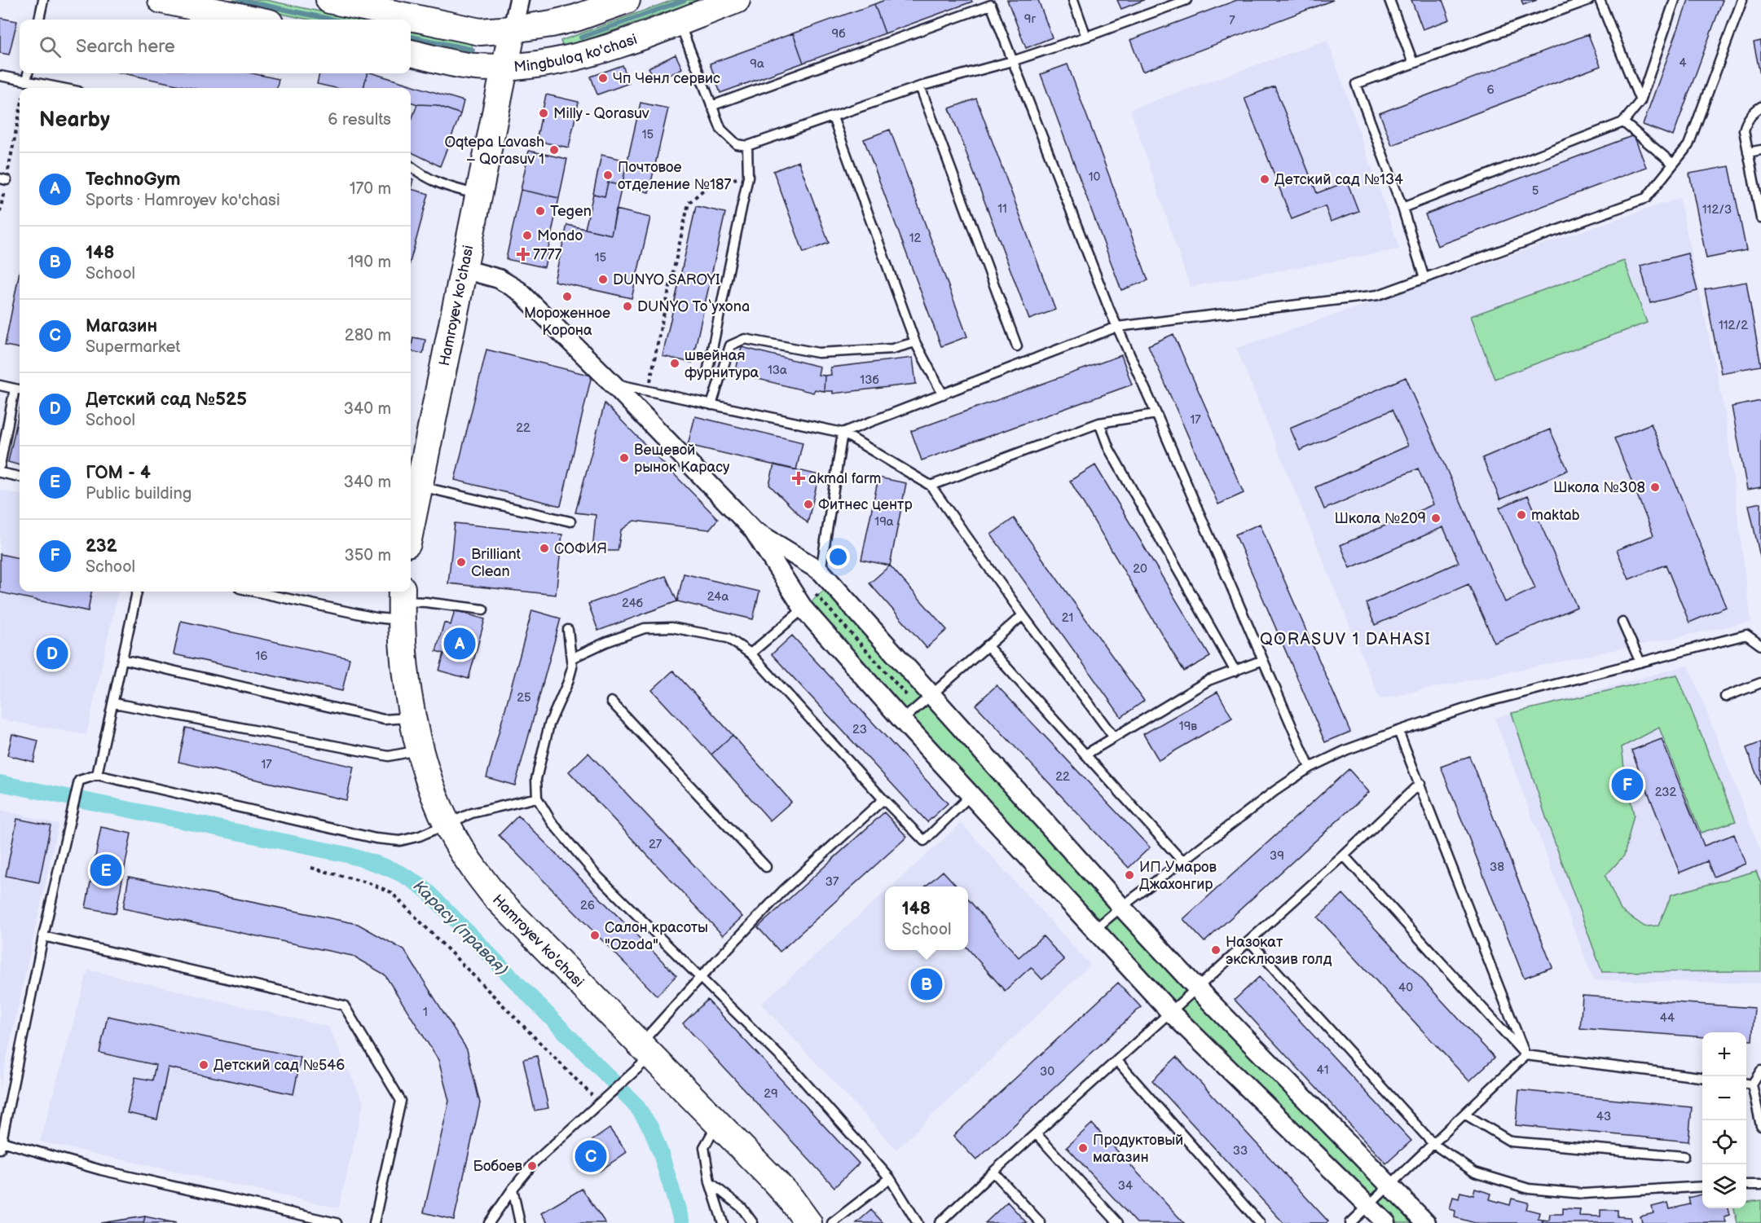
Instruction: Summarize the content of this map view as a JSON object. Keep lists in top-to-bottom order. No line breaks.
{"streets":{"main road":["Mingbuloq ko'chasi","Hamroyev ko'chasi"]},"crossings":[["Mingbuloq ko'chasi","Hamroyev ko'chasi"]],"districts":["QORASUV 1 DAHASI"],"water":["Карасу (правая)"],"places":{"other":["Чп Ченл сервис","Milly - Qorasuv","Oqtepa Lavash – Qorasuv 1","Почтовое отделение №187","Детский сад №134","Tegen","Mondo","DUNYO SAROYI","Мороженное Корона","DUNYO To‘yxona","швейная фурнитура","Вещевой рынок Карасу","Школа №308","Фитнес центр","maktab","Школа №209","СОФИЯ","Brilliant Clean","ИП Умаров Джахонгир","Салон красоты \"Ozoda\"","Назокат эксклюзив голд","Детский сад №546","Продуктовый магазин","Бобоев"],"health":["7777","akmal farm"]},"house_numbers":["9г","7","9б","4","9а","6","15","10","5","11","112/3","12","15","112/2","13а","13б","17","22","19а","20","24а","24б","21","16","25","19в","23","17","22","232","27","39","38","37","26","40","1","44","41","30","29","43","33","34"],"page":{"search":"Search here","heading":["Nearby","6 results"],"list":[{"mark":"A","name":"TechnoGym","note":"Sports · Hamroyev ko'chasi","value":"170 m"},{"mark":"B","name":"148","note":"School","value":"190 m"},{"mark":"C","name":"Магазин","note":"Supermarket","value":"280 m"},{"mark":"D","name":"Детский сад №525","note":"School","value":"340 m"},{"mark":"E","name":"ГОМ - 4","note":"Public building","value":"340 m"},{"mark":"F","name":"232","note":"School","value":"350 m"}],"pins":["A","D","F","E","B","C"],"popup":["148","School"],"map_buttons":["+","−"]}}
